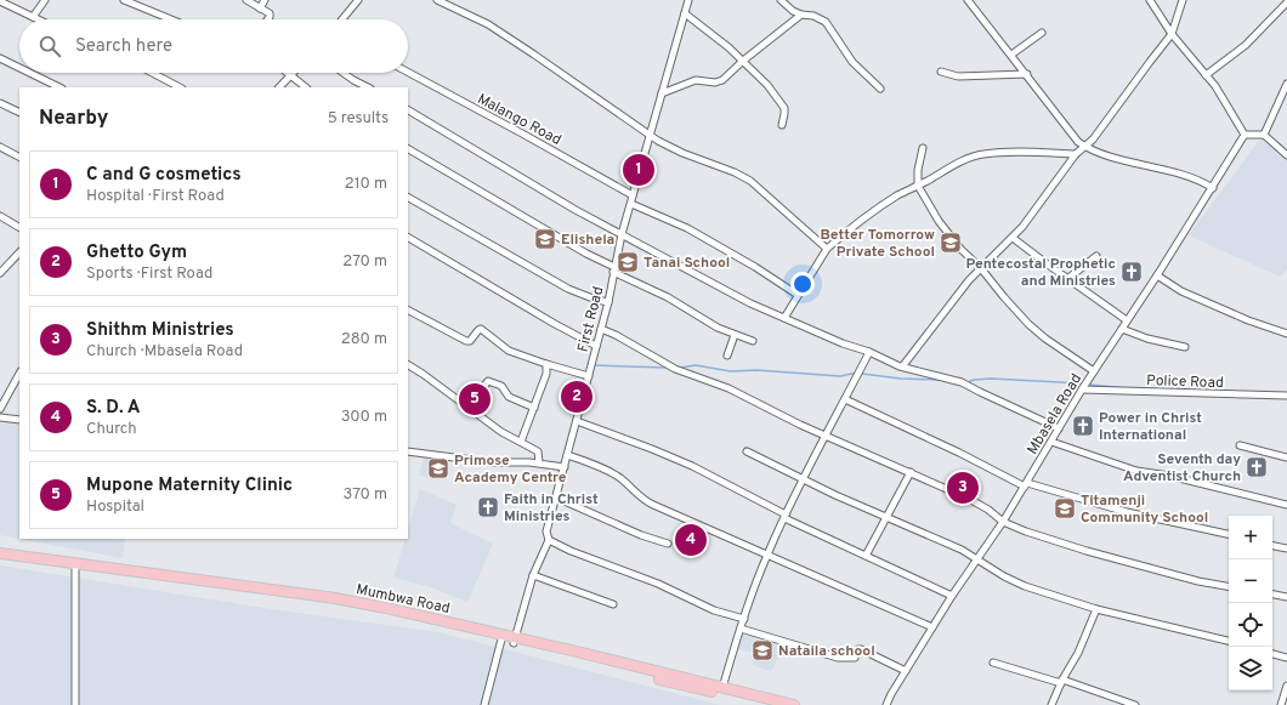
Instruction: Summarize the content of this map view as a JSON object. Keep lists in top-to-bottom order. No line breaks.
{"streets":{"main road":["Mumbwa Road"],"street":["Malango Road","First Road","Police Road","Mbasela Road"]},"crossings":[["Malango Road","First Road"],["First Road","Mumbwa Road"],["Police Road","Mbasela Road"]],"places":{"school or university":["Elishela","Better Tomorrow Private School","Tanai School","Primose Academy Centre","Titamenji Community School","Nataila school"],"church":["Pentecostal Prophetic and Ministries","Power in Christ International","Seventh day Adventist Church","Faith in Christ Ministries"]},"page":{"search":"Search here","heading":["Nearby","5 results"],"list":[{"mark":"1","name":"C and G cosmetics","note":"Hospital · First Road","value":"210 m"},{"mark":"2","name":"Ghetto Gym","note":"Sports · First Road","value":"270 m"},{"mark":"3","name":"Shithm Ministries","note":"Church · Mbasela Road","value":"280 m"},{"mark":"4","name":"S. D. A","note":"Church","value":"300 m"},{"mark":"5","name":"Mupone Maternity Clinic","note":"Hospital","value":"370 m"}],"pins":["1","2","5","3","4"],"map_buttons":["+","−"]}}
